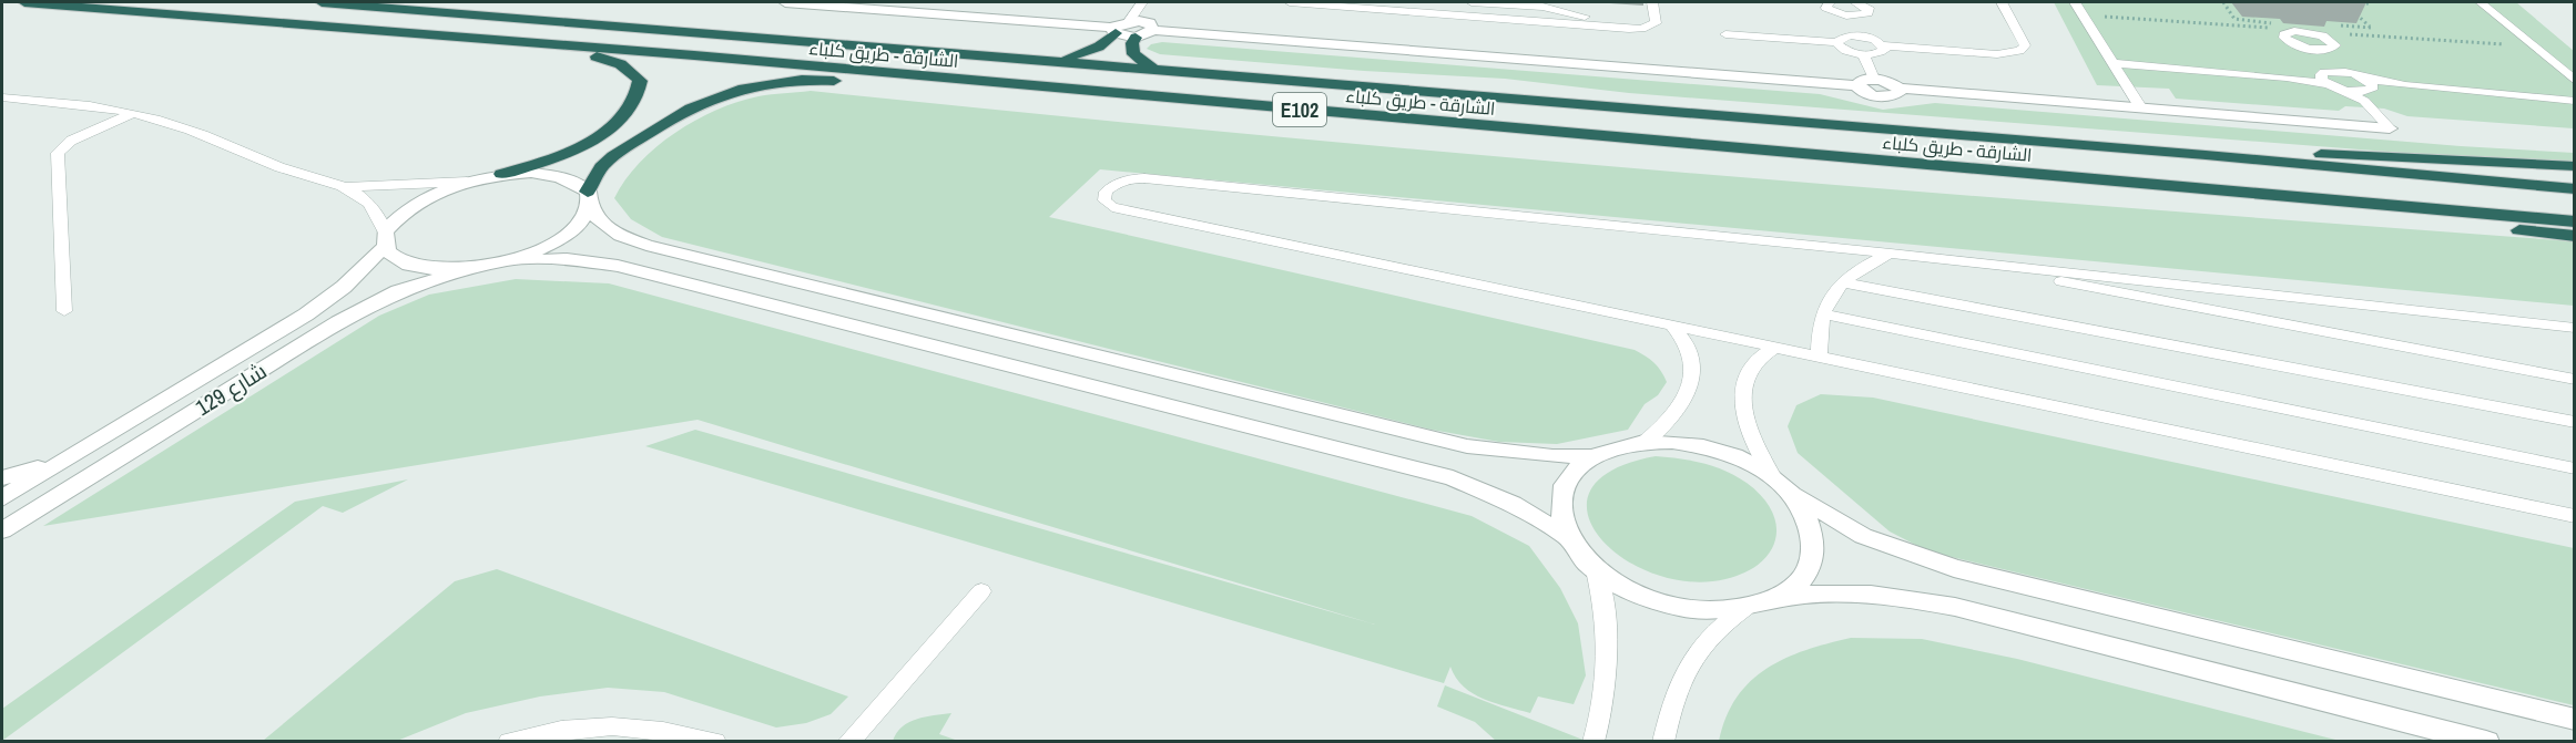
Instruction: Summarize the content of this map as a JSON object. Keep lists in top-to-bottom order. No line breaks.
{"streets":{"highway":["الشارقة - طريق كلباء","E102"],"street":["شارع 129"]}}
